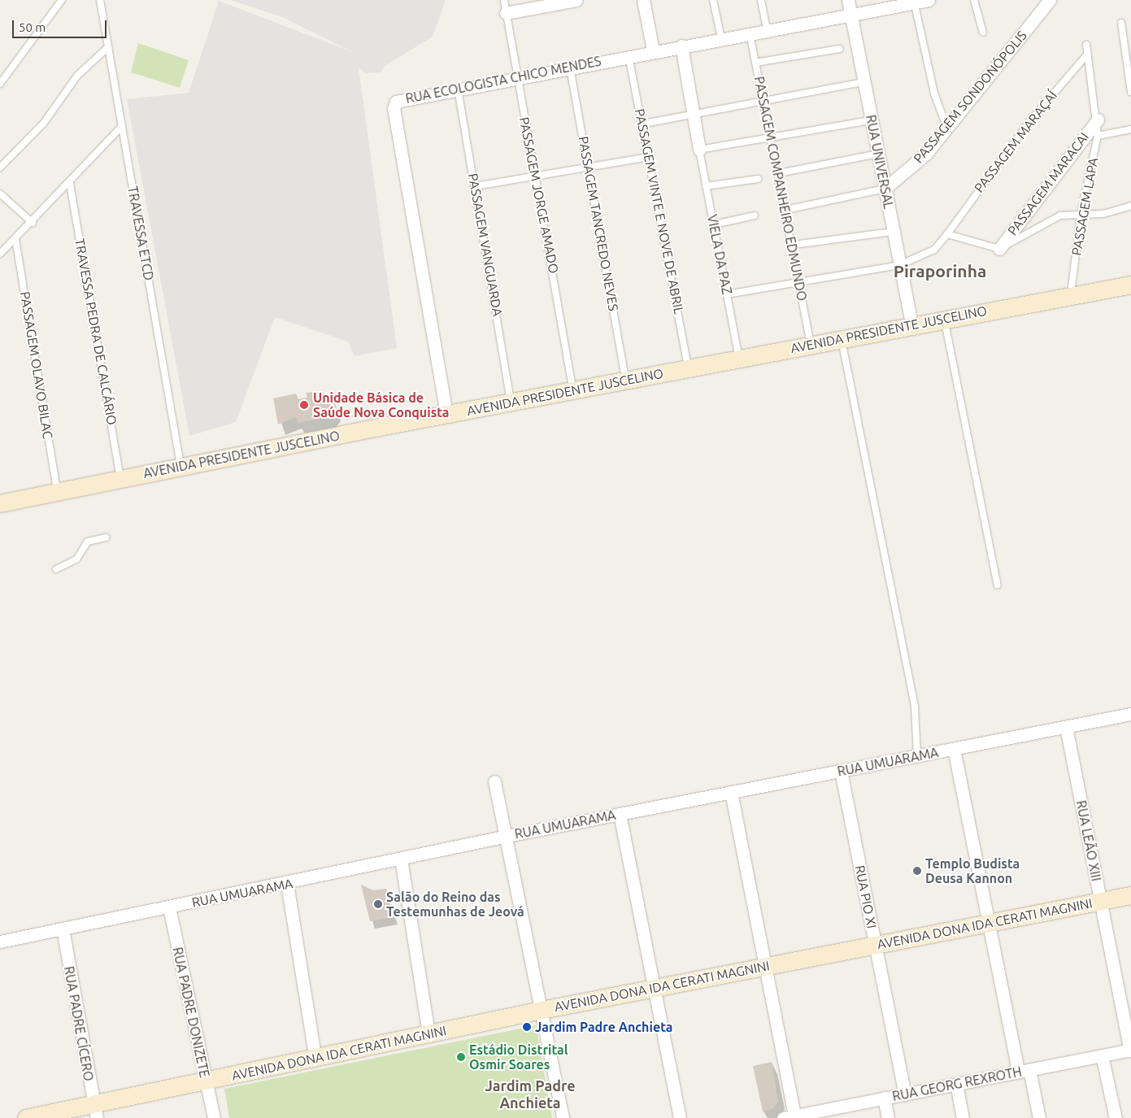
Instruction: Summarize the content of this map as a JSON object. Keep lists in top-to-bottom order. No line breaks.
{"streets":{"street":["RUA ECOLOGISTA CHICO MENDES","PASSAGEM SONDONÓPOLIS","RUA UNIVERSAL","PASSAGEM MARACAI","AVENIDA PRESIDENTE JUSCELINO","RUA UMUARAMA","RUA LEÃO XIII","RUA PIO XI","AVENIDA DONA IDA CERATI MAGNINI","RUA PADRE DONIZETE","RUA PADRE CÍCERO","RUA GEORG REXROTH"],"lane":["PASSAGEM MARAÇAÍ","PASSAGEM COMPANHEIRO EDMUNDO","PASSAGEM JORGE AMADO","PASSAGEM LAPA","PASSAGEM VINTE E NOVE DE ABRIL","PASSAGEM TANCREDO NEVES","TRAVESSA ETCD","PASSAGEM VANGUARDA","VIELA DA PAZ","TRAVESSA PEDRA DE CALCÁRIO","PASSAGEM OLAVO BILAC"]},"crossings":[["RUA ECOLOGISTA CHICO MENDES","RUA UNIVERSAL"],["RUA ECOLOGISTA CHICO MENDES","PASSAGEM COMPANHEIRO EDMUNDO"],["RUA ECOLOGISTA CHICO MENDES","PASSAGEM JORGE AMADO"],["RUA ECOLOGISTA CHICO MENDES","PASSAGEM VINTE E NOVE DE ABRIL"],["RUA ECOLOGISTA CHICO MENDES","PASSAGEM TANCREDO NEVES"],["RUA ECOLOGISTA CHICO MENDES","PASSAGEM VANGUARDA"],["RUA ECOLOGISTA CHICO MENDES","AVENIDA PRESIDENTE JUSCELINO"],["PASSAGEM SONDONÓPOLIS","RUA UNIVERSAL"],["PASSAGEM MARAÇAÍ","RUA UNIVERSAL"],["PASSAGEM MARAÇAÍ","PASSAGEM COMPANHEIRO EDMUNDO"],["PASSAGEM MARAÇAÍ","PASSAGEM LAPA"],["PASSAGEM MARAÇAÍ","VIELA DA PAZ"],["RUA UNIVERSAL","AVENIDA PRESIDENTE JUSCELINO"],["PASSAGEM MARACAI","PASSAGEM LAPA"],["PASSAGEM COMPANHEIRO EDMUNDO","AVENIDA PRESIDENTE JUSCELINO"],["PASSAGEM JORGE AMADO","AVENIDA PRESIDENTE JUSCELINO"],["PASSAGEM LAPA","AVENIDA PRESIDENTE JUSCELINO"],["PASSAGEM VINTE E NOVE DE ABRIL","AVENIDA PRESIDENTE JUSCELINO"],["PASSAGEM TANCREDO NEVES","AVENIDA PRESIDENTE JUSCELINO"],["TRAVESSA ETCD","AVENIDA PRESIDENTE JUSCELINO"],["PASSAGEM VANGUARDA","AVENIDA PRESIDENTE JUSCELINO"],["VIELA DA PAZ","AVENIDA PRESIDENTE JUSCELINO"],["AVENIDA PRESIDENTE JUSCELINO","TRAVESSA PEDRA DE CALCÁRIO"],["AVENIDA PRESIDENTE JUSCELINO","PASSAGEM OLAVO BILAC"],["RUA UMUARAMA","RUA LEÃO XIII"],["RUA UMUARAMA","RUA PIO XI"],["RUA UMUARAMA","RUA PADRE DONIZETE"],["RUA UMUARAMA","RUA PADRE CÍCERO"],["RUA LEÃO XIII","AVENIDA DONA IDA CERATI MAGNINI"],["RUA LEÃO XIII","RUA GEORG REXROTH"],["RUA PIO XI","AVENIDA DONA IDA CERATI MAGNINI"],["RUA PIO XI","RUA GEORG REXROTH"],["AVENIDA DONA IDA CERATI MAGNINI","RUA PADRE DONIZETE"],["AVENIDA DONA IDA CERATI MAGNINI","RUA PADRE CÍCERO"]],"districts":["Piraporinha","Jardim Padre Anchieta"],"places":["Unidade Básica de Saúde Nova Conquista","Templo Budista Deusa Kannon","Salão do Reino das Testemunhas de Jeová","Jardim Padre Anchieta","Estádio Distrital Osmir Soares"],"scale_bar":"50 m"}
